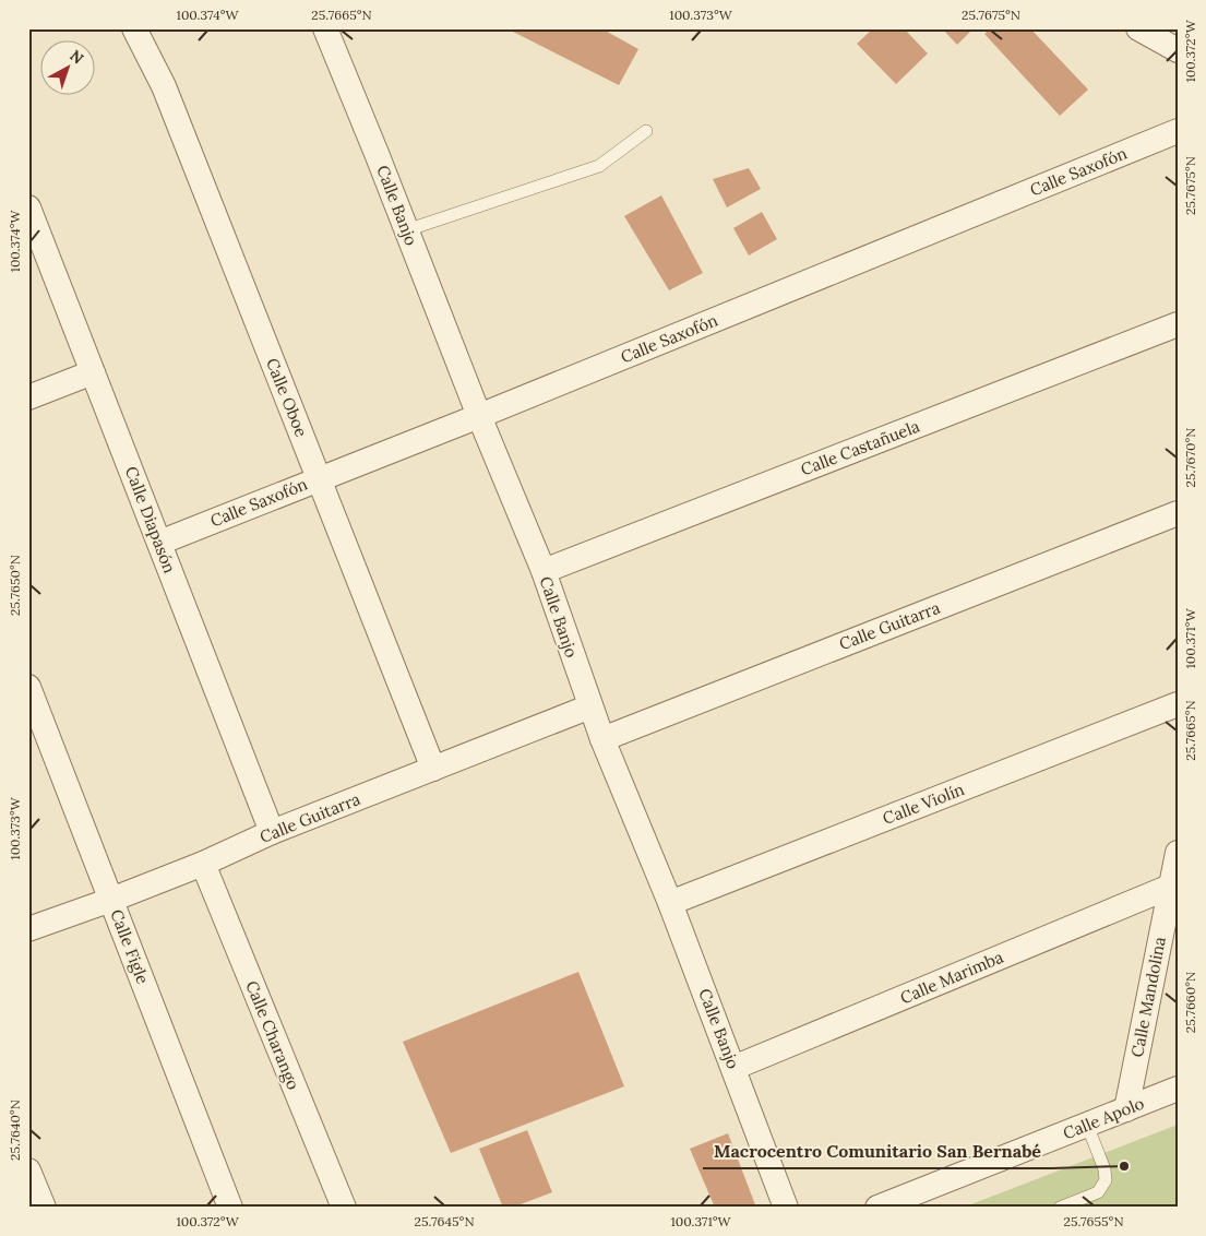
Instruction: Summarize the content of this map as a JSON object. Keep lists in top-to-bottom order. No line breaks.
{"streets":{"street":["Calle Saxofón","Calle Banjo","Calle Oboe","Calle Castañuela","Calle Diapasón","Calle Guitarra","Calle Violín","Calle Figle","Calle Marimba","Calle Mandolina","Calle Charango","Calle Apolo"]},"crossings":[["Calle Saxofón","Calle Banjo"],["Calle Saxofón","Calle Oboe"],["Calle Saxofón","Calle Diapasón"],["Calle Banjo","Calle Castañuela"],["Calle Banjo","Calle Guitarra"],["Calle Banjo","Calle Violín"],["Calle Banjo","Calle Marimba"],["Calle Oboe","Calle Guitarra"],["Calle Diapasón","Calle Guitarra"],["Calle Guitarra","Calle Figle"],["Calle Guitarra","Calle Charango"],["Calle Marimba","Calle Mandolina"],["Calle Mandolina","Calle Apolo"]],"places":["Macrocentro Comunitario San Bernabé"],"north":"top right","coordinates":["100.374°W","25.7665°N","100.373°W","25.7675°N","100.372°W","25.7670°N","25.7650°N","100.371°W","25.7660°N","25.7640°N","25.7645°N","25.7655°N"]}
